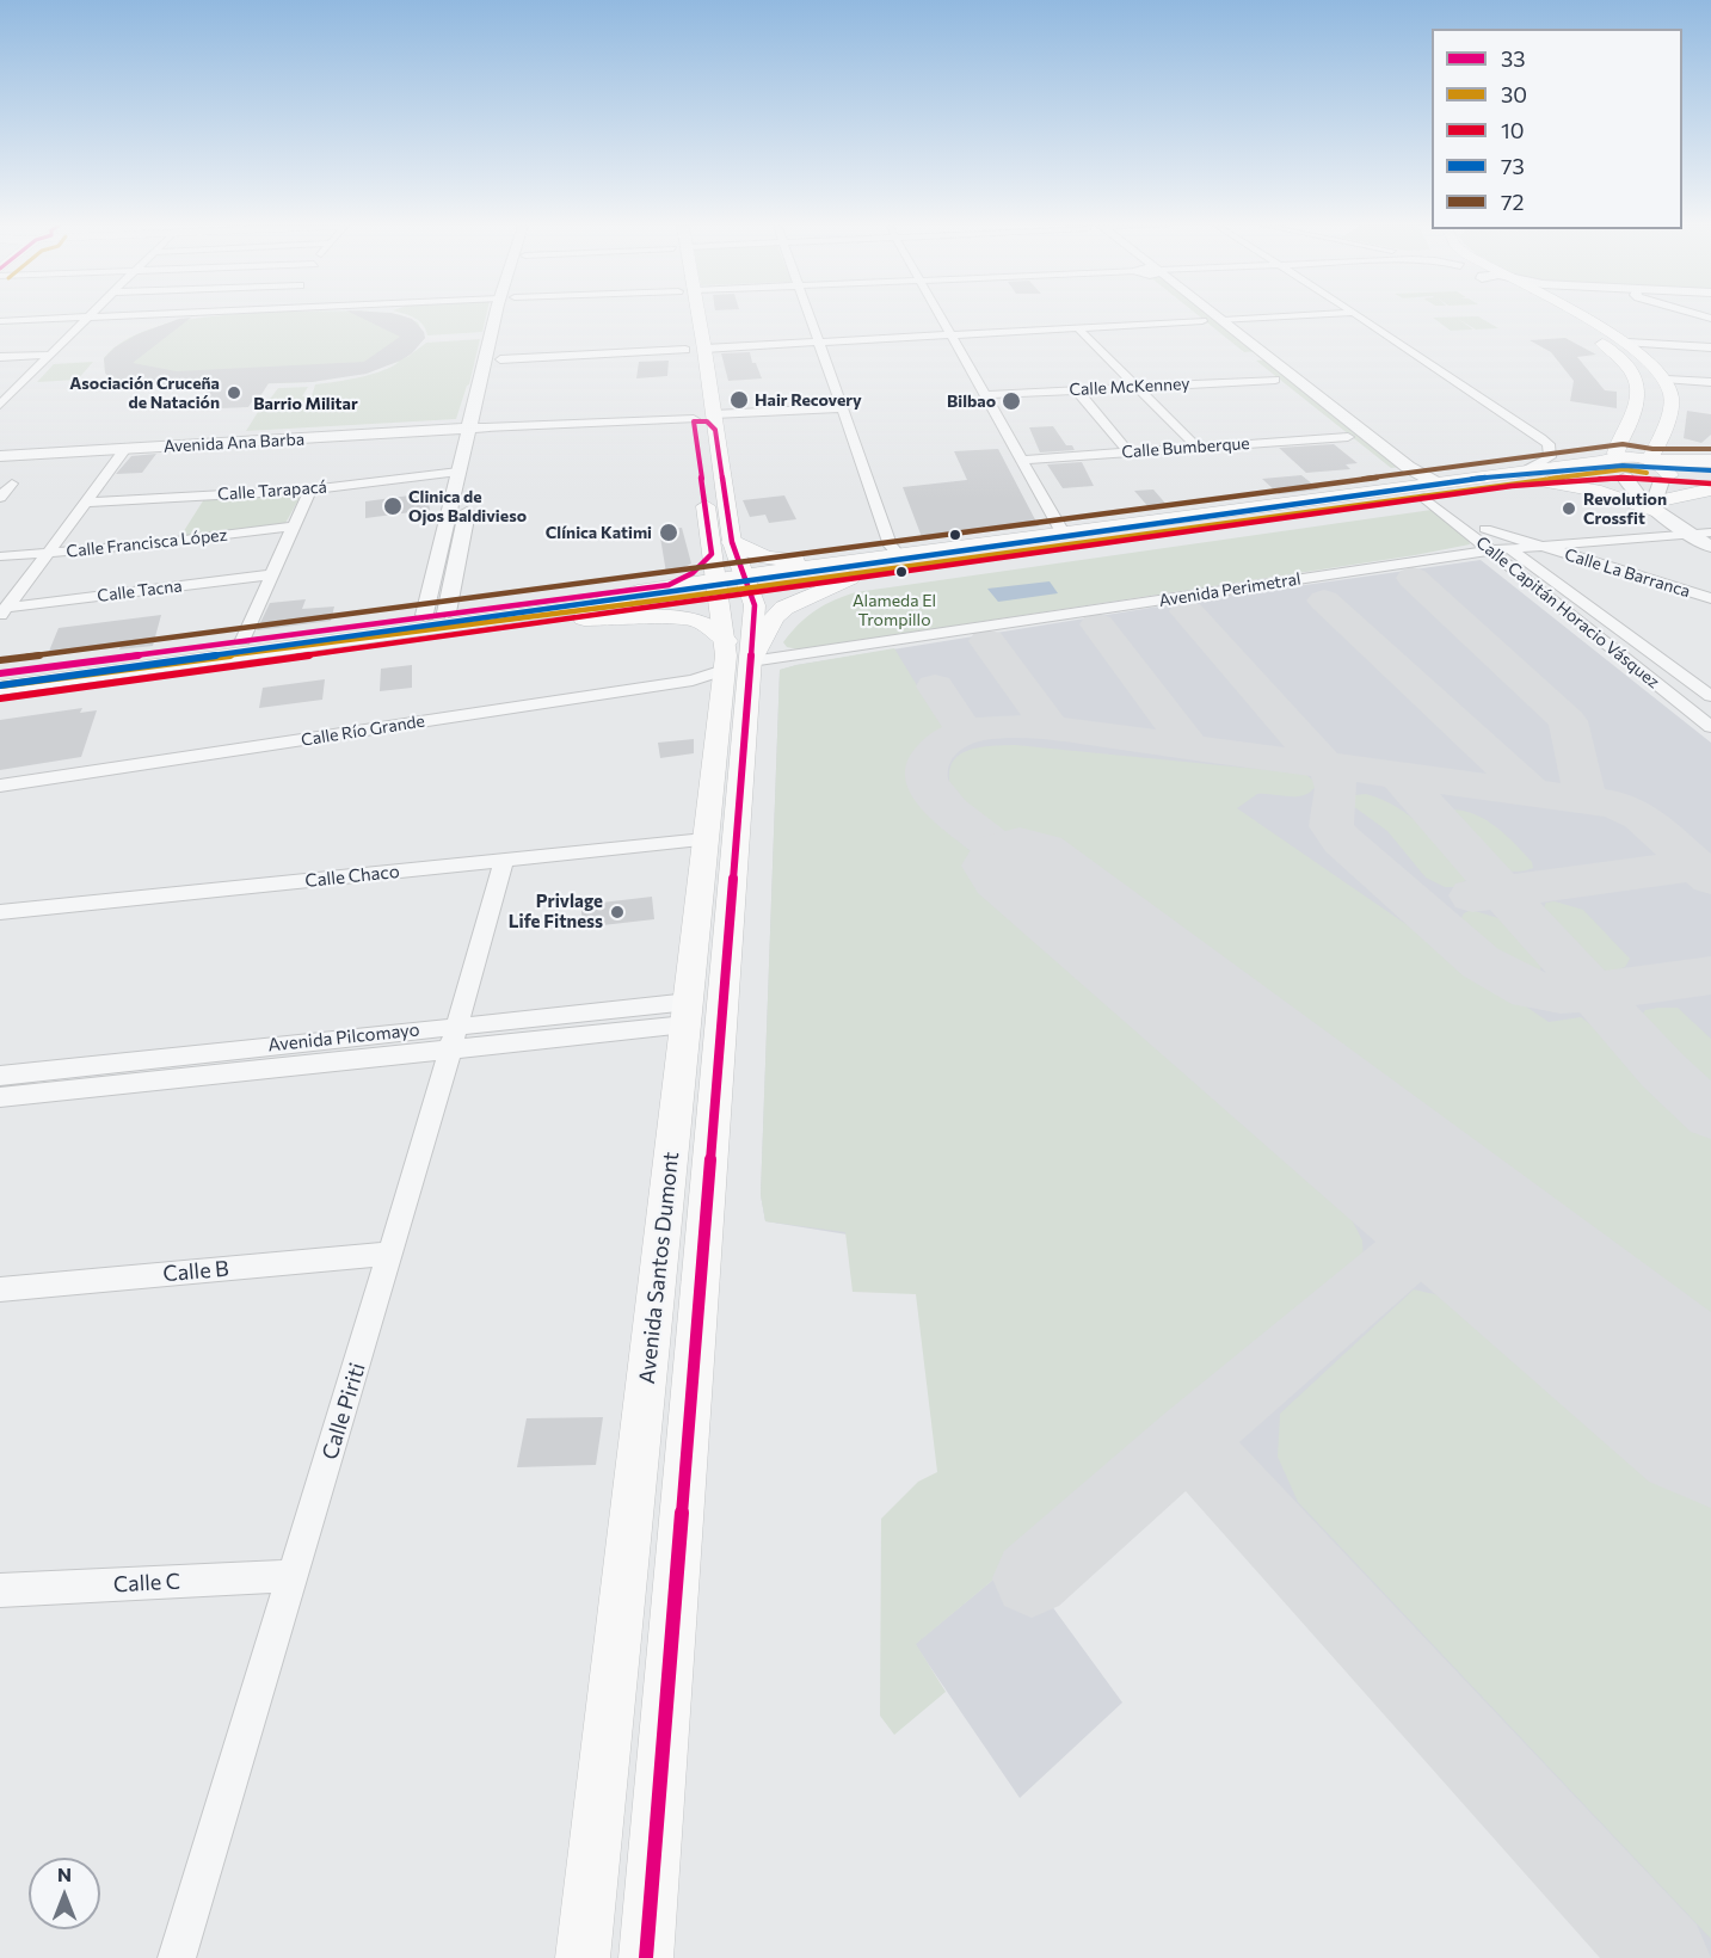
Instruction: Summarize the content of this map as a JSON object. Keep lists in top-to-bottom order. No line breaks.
{"streets":{"main road":["Avenida Santos Dumont"],"street":["Calle McKenney","Avenida Ana Barba","Calle Bumberque","Calle Tarapacá","Calle Francisca López","Calle La Barranca","Avenida Perimetral","Calle Tacna","Calle Capitán Horacio Vásquez","Calle Río Grande","Calle Chaco","Avenida Pilcomayo","Calle B","Calle Piriti","Calle C"]},"crossings":[["Avenida Ana Barba","Avenida Santos Dumont"],["Calle La Barranca","Avenida Perimetral"],["Calle La Barranca","Calle Capitán Horacio Vásquez"],["Avenida Perimetral","Calle Capitán Horacio Vásquez"],["Avenida Perimetral","Calle Río Grande"],["Avenida Perimetral","Avenida Santos Dumont"],["Calle Río Grande","Avenida Santos Dumont"],["Calle Chaco","Avenida Santos Dumont"],["Calle Chaco","Calle Piriti"],["Avenida Pilcomayo","Avenida Santos Dumont"],["Avenida Pilcomayo","Calle Piriti"],["Calle B","Calle Piriti"],["Calle Piriti","Calle C"]],"districts":["Barrio Militar"],"parks":["Alameda El Trompillo"],"places":["Asociación Cruceña de Natación","Hair Recovery","Bilbao","Clinica de Ojos Baldivieso","Revolution Crossfit","Clínica Katimi","Privlage Life Fitness"],"lines":["transit line 33","transit line 72","transit line 73","transit line 30","transit line 10"],"legend":["33","30","10","73","72"],"north":"top"}
